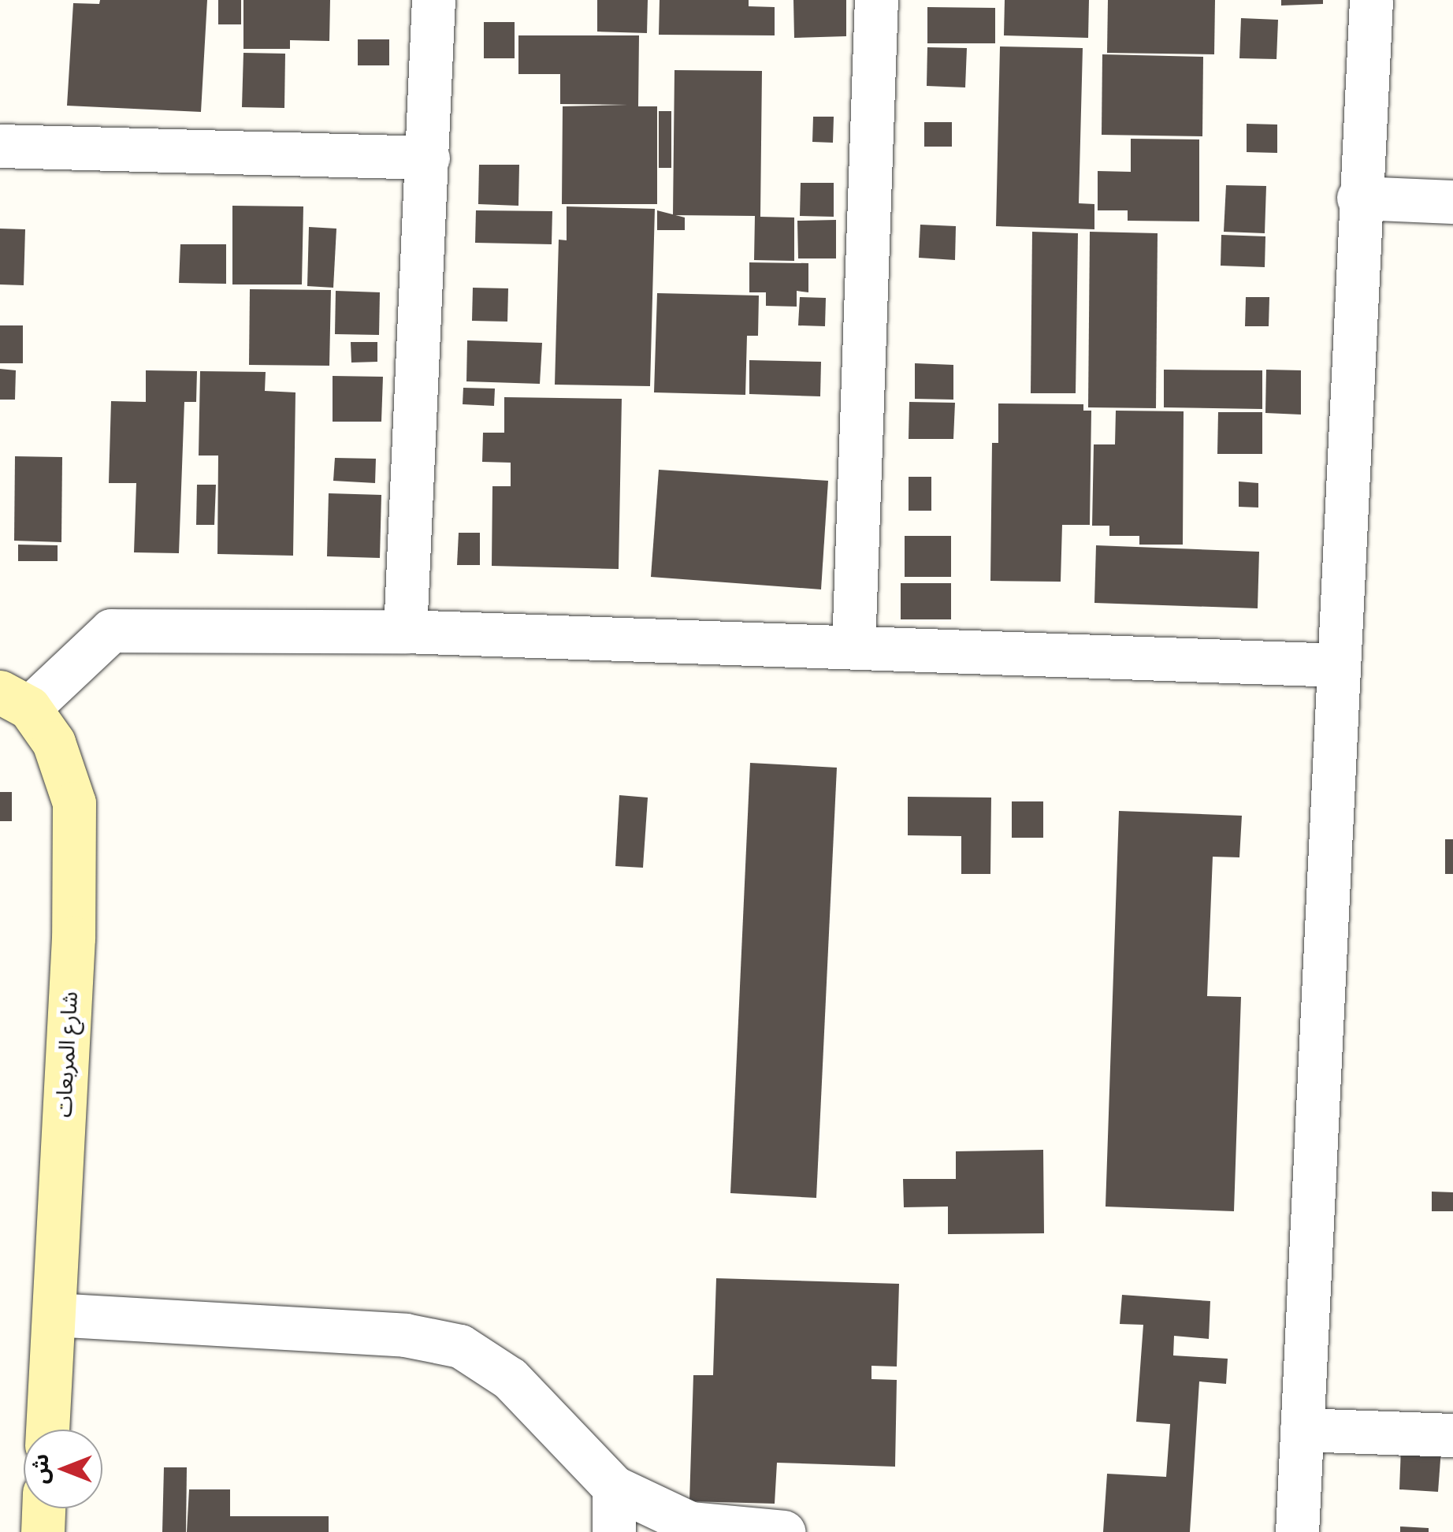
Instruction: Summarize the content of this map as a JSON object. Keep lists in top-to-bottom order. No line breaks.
{"streets":{"street":["شارع المربعات"]},"north":"left"}
